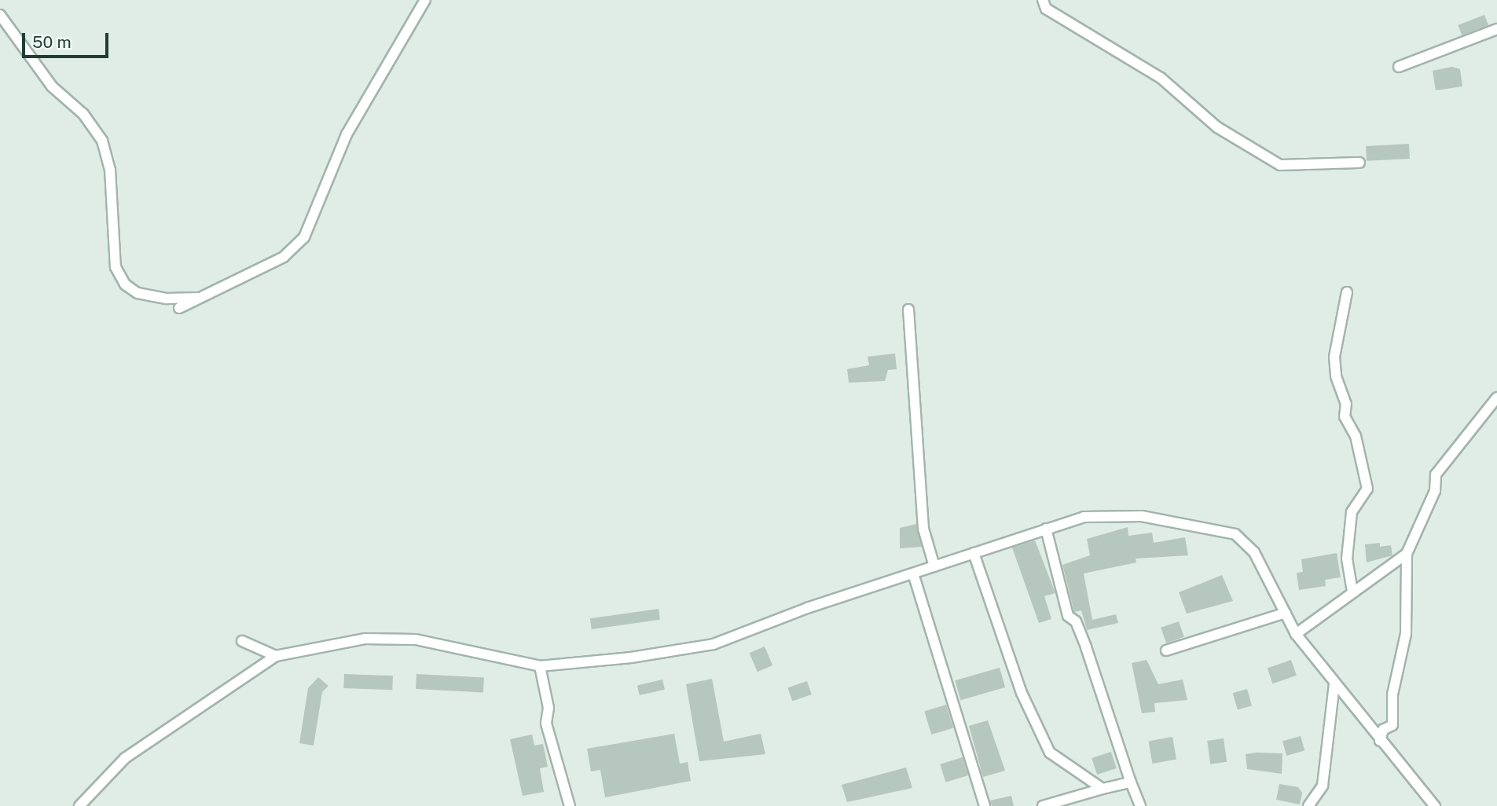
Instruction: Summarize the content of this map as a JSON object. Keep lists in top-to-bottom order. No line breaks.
{"scale_bar":"50 m"}
